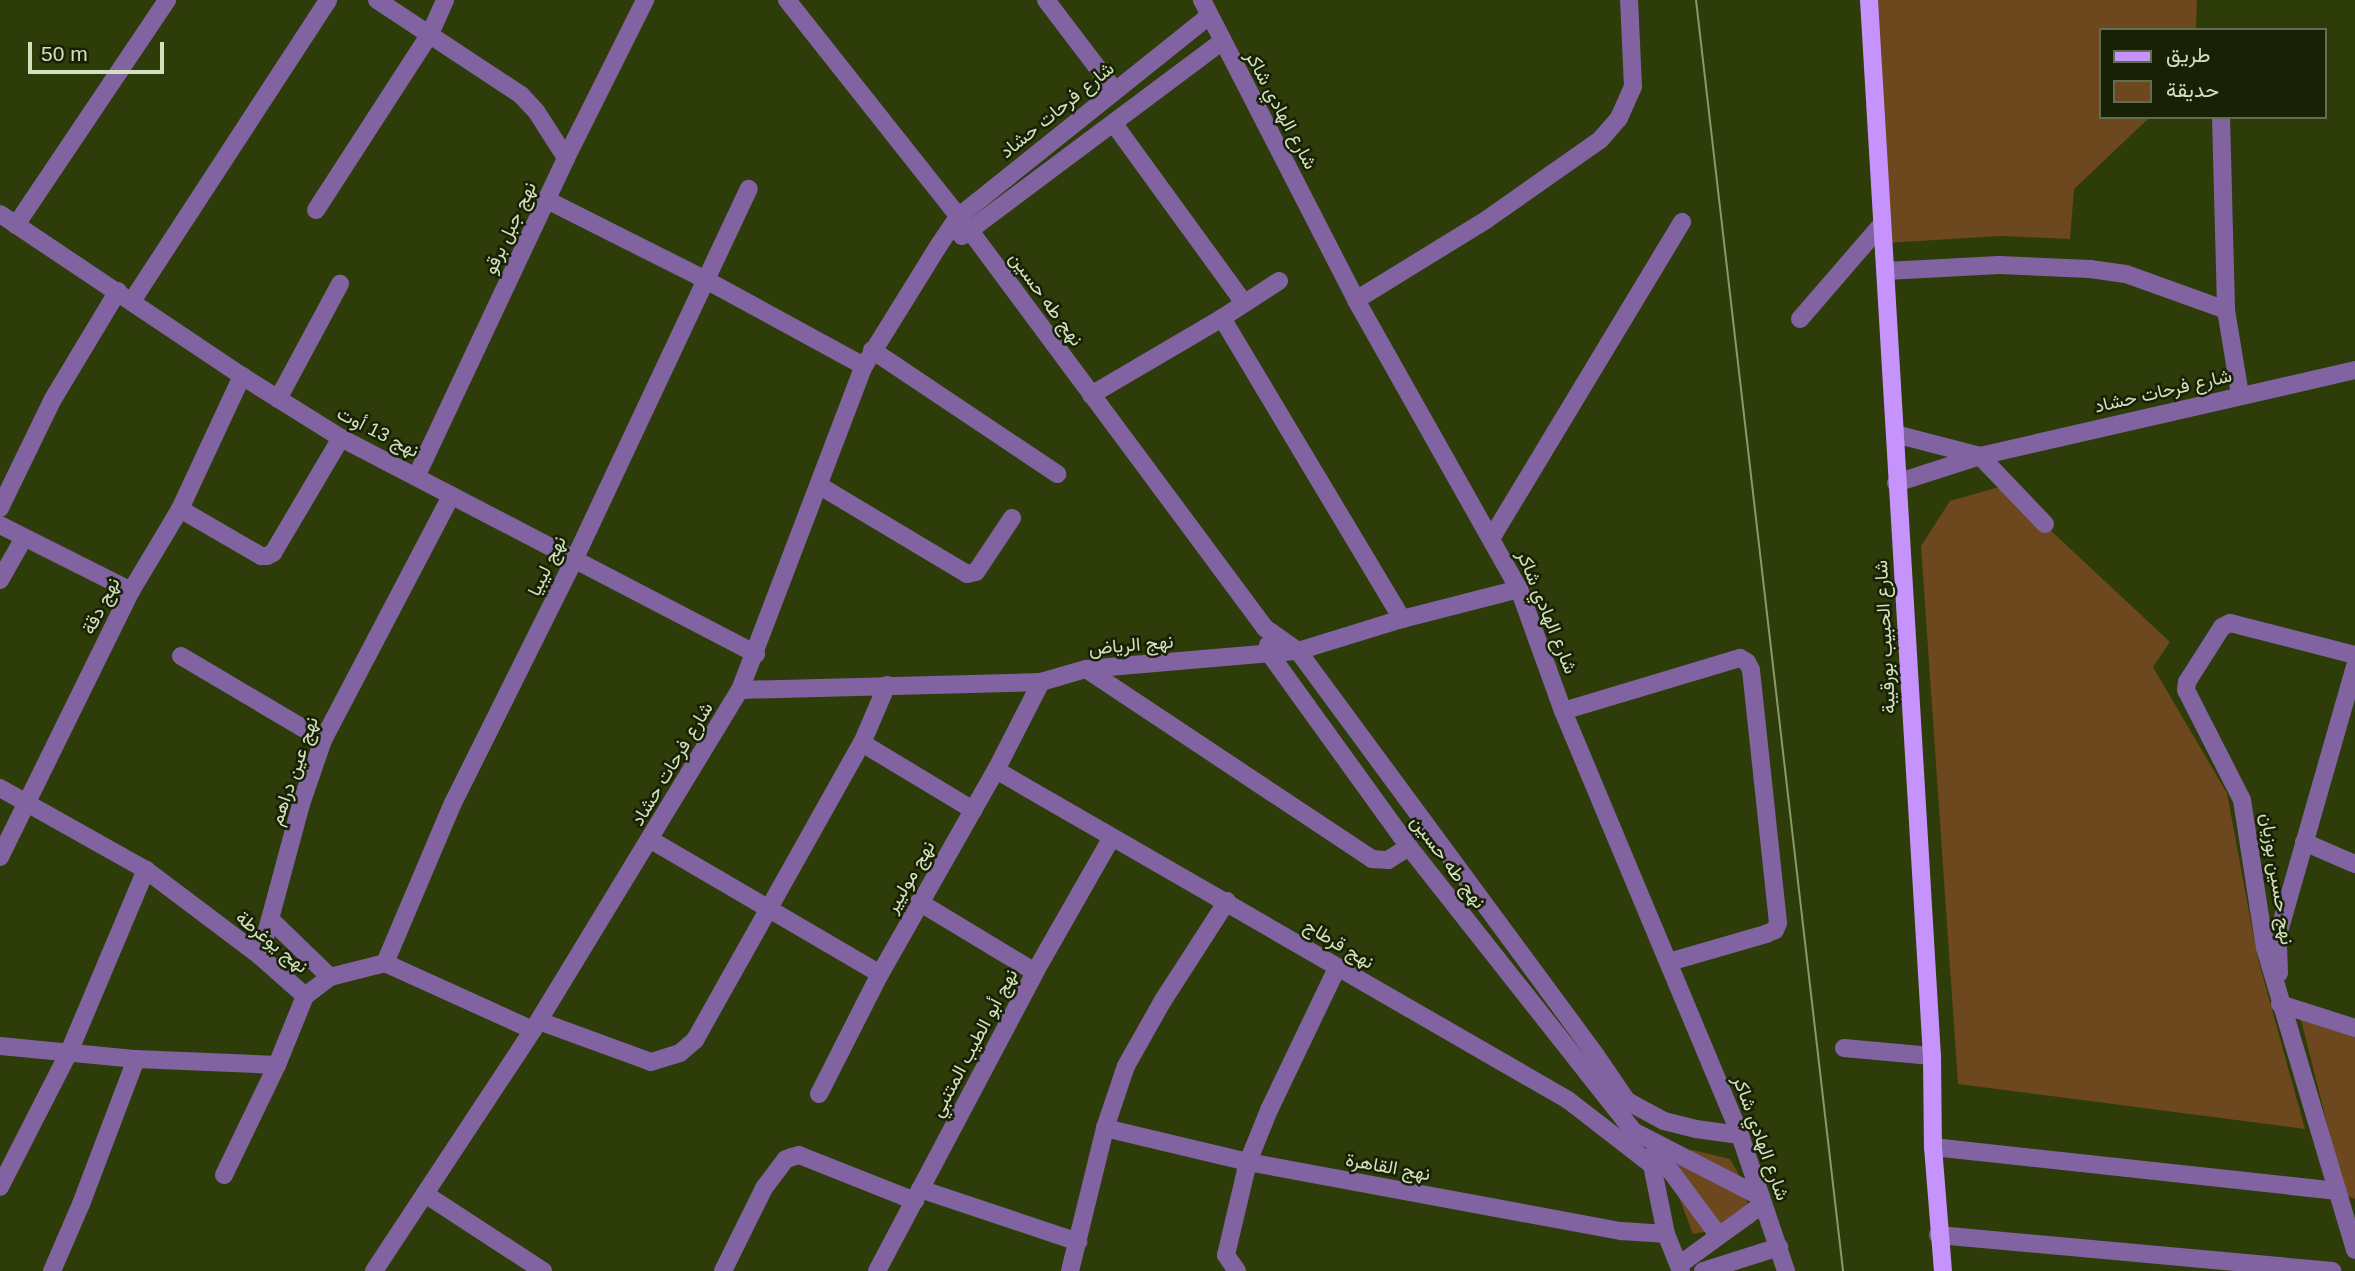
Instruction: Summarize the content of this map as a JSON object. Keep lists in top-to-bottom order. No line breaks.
{"streets":{"main road":["شارع الحبيب بورقيبة"],"street":["شارع فرحات حشاد","شارع الهادي شاكر","نهج جبل برقو","نهج طه حسين","نهج 13 أوت","نهج ليبيا","نهج دقة","نهج الرياض","نهج عين دراهم","نهج موليير","نهج حسين بوزيان","نهج يوغرطة","نهج قرطاج","نهج أبو الطيب المتنبي","نهج القاهرة"]},"crossings":[["شارع فرحات حشاد","شارع الهادي شاكر"],["شارع فرحات حشاد","نهج طه حسين"],["شارع فرحات حشاد","نهج 13 أوت"],["شارع فرحات حشاد","شارع الحبيب بورقيبة"],["شارع فرحات حشاد","نهج الرياض"],["شارع الهادي شاكر","نهج الرياض"],["نهج جبل برقو","نهج 13 أوت"],["نهج طه حسين","نهج الرياض"],["نهج 13 أوت","نهج ليبيا"],["نهج 13 أوت","نهج دقة"],["نهج 13 أوت","نهج عين دراهم"],["نهج ليبيا","نهج يوغرطة"],["نهج دقة","نهج يوغرطة"],["نهج الرياض","نهج موليير"],["نهج عين دراهم","نهج يوغرطة"],["نهج موليير","نهج قرطاج"],["نهج قرطاج","نهج أبو الطيب المتنبي"]],"legend":["طريق","حديقة"],"scale_bar":"50 m"}
